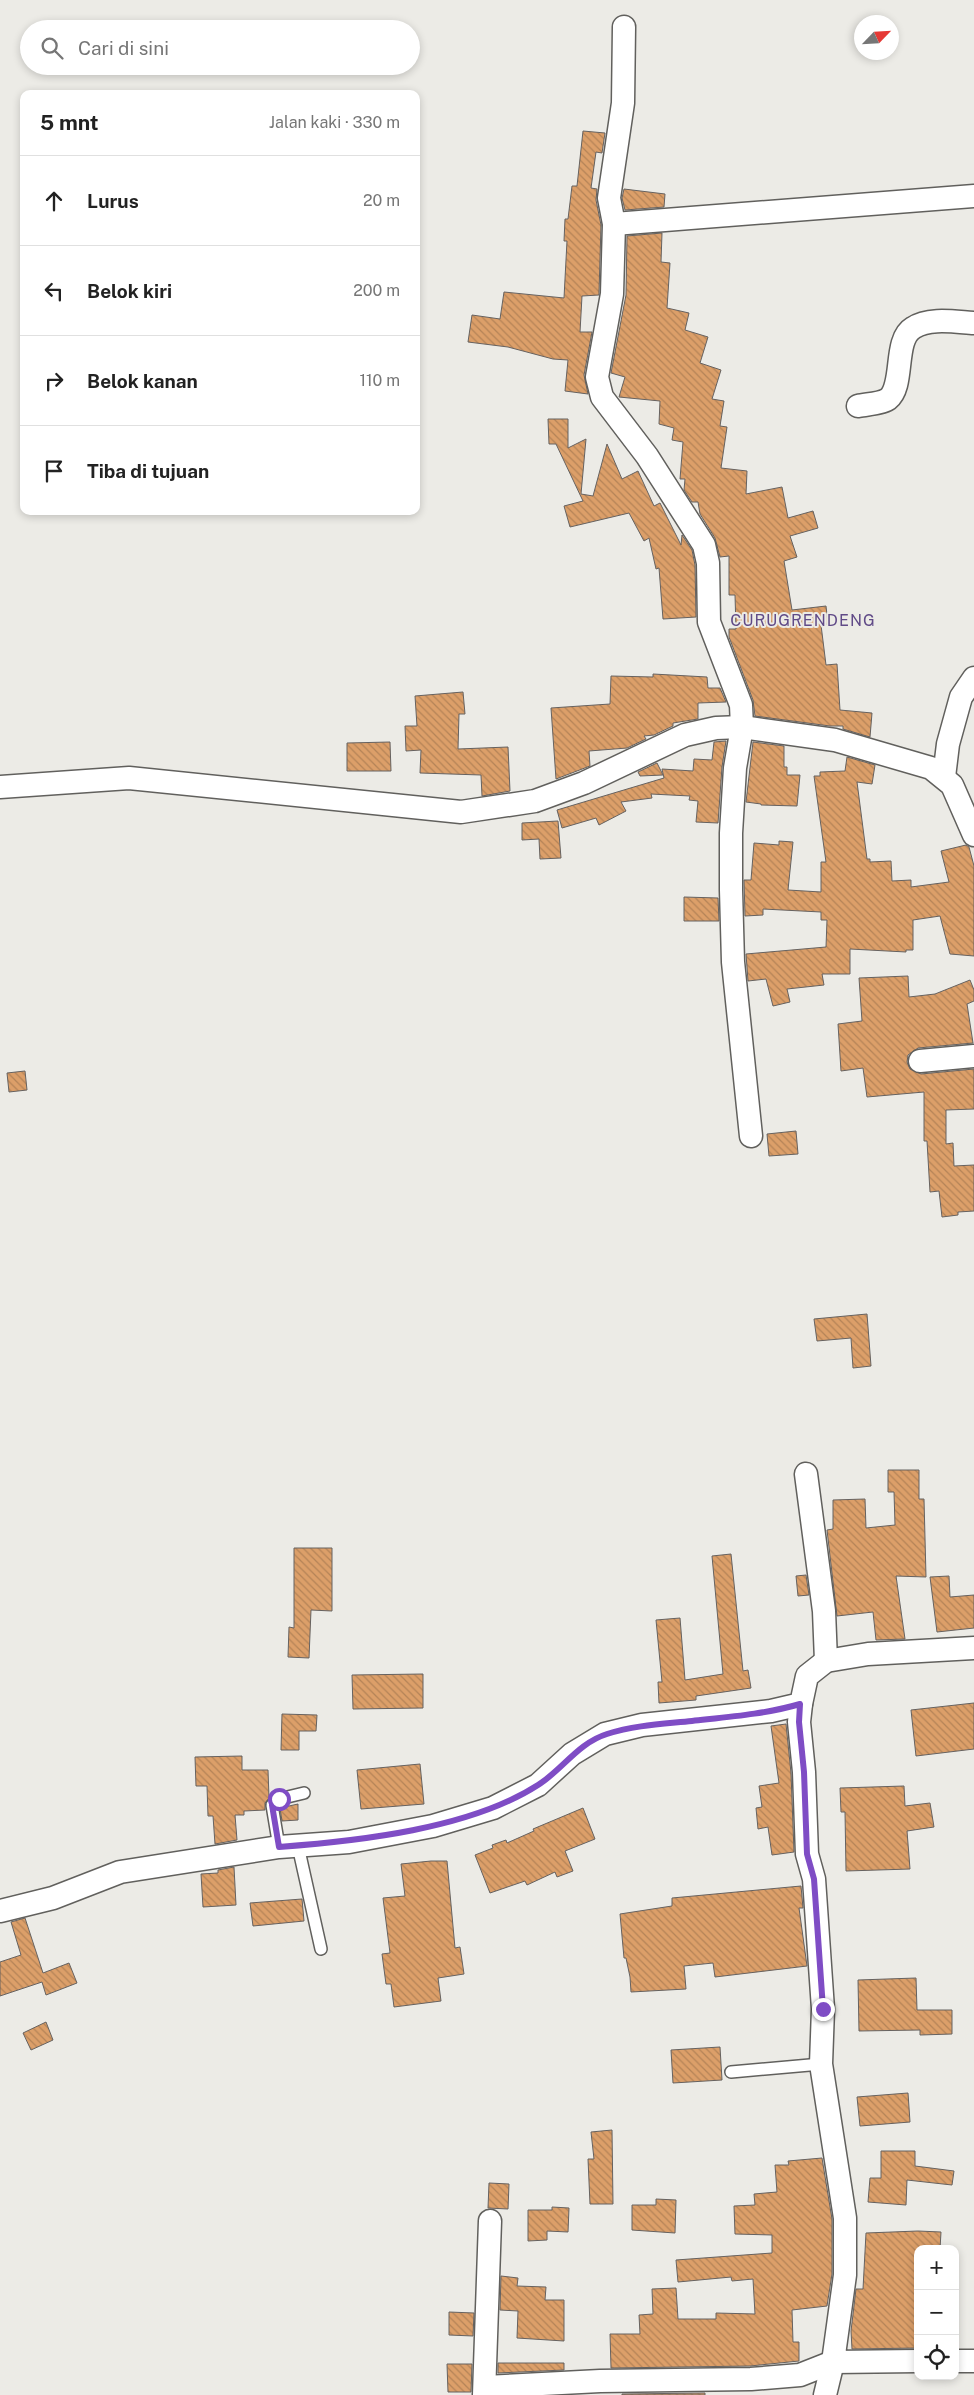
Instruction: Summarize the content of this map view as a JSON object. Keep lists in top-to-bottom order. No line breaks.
{"districts":["CURUGRENDENG"],"north":"top right","page":{"search":"Cari di sini","heading":["5 mnt","Jalan kaki · 330 m"],"list":[["Lurus","20 m"],["Belok kiri","200 m"],["Belok kanan","110 m"],"Tiba di tujuan"],"map_buttons":["+","−"]}}
